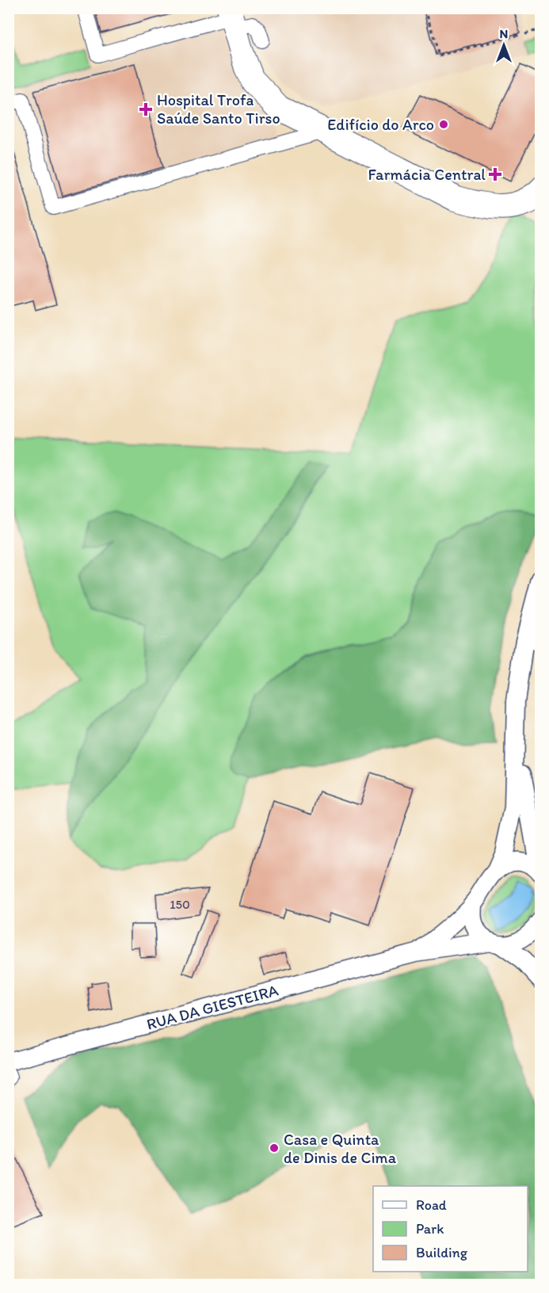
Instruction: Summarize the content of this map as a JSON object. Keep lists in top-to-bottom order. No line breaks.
{"streets":{"main road":["RUA DA GIESTEIRA"]},"places":{"health":["Hospital Trofa Saúde Santo Tirso","Farmácia Central"],"other":["Edifício do Arco","Casa e Quinta de Dinis de Cima"]},"house_numbers":["150"],"legend":["Road","Park","Building"],"north":"top"}
